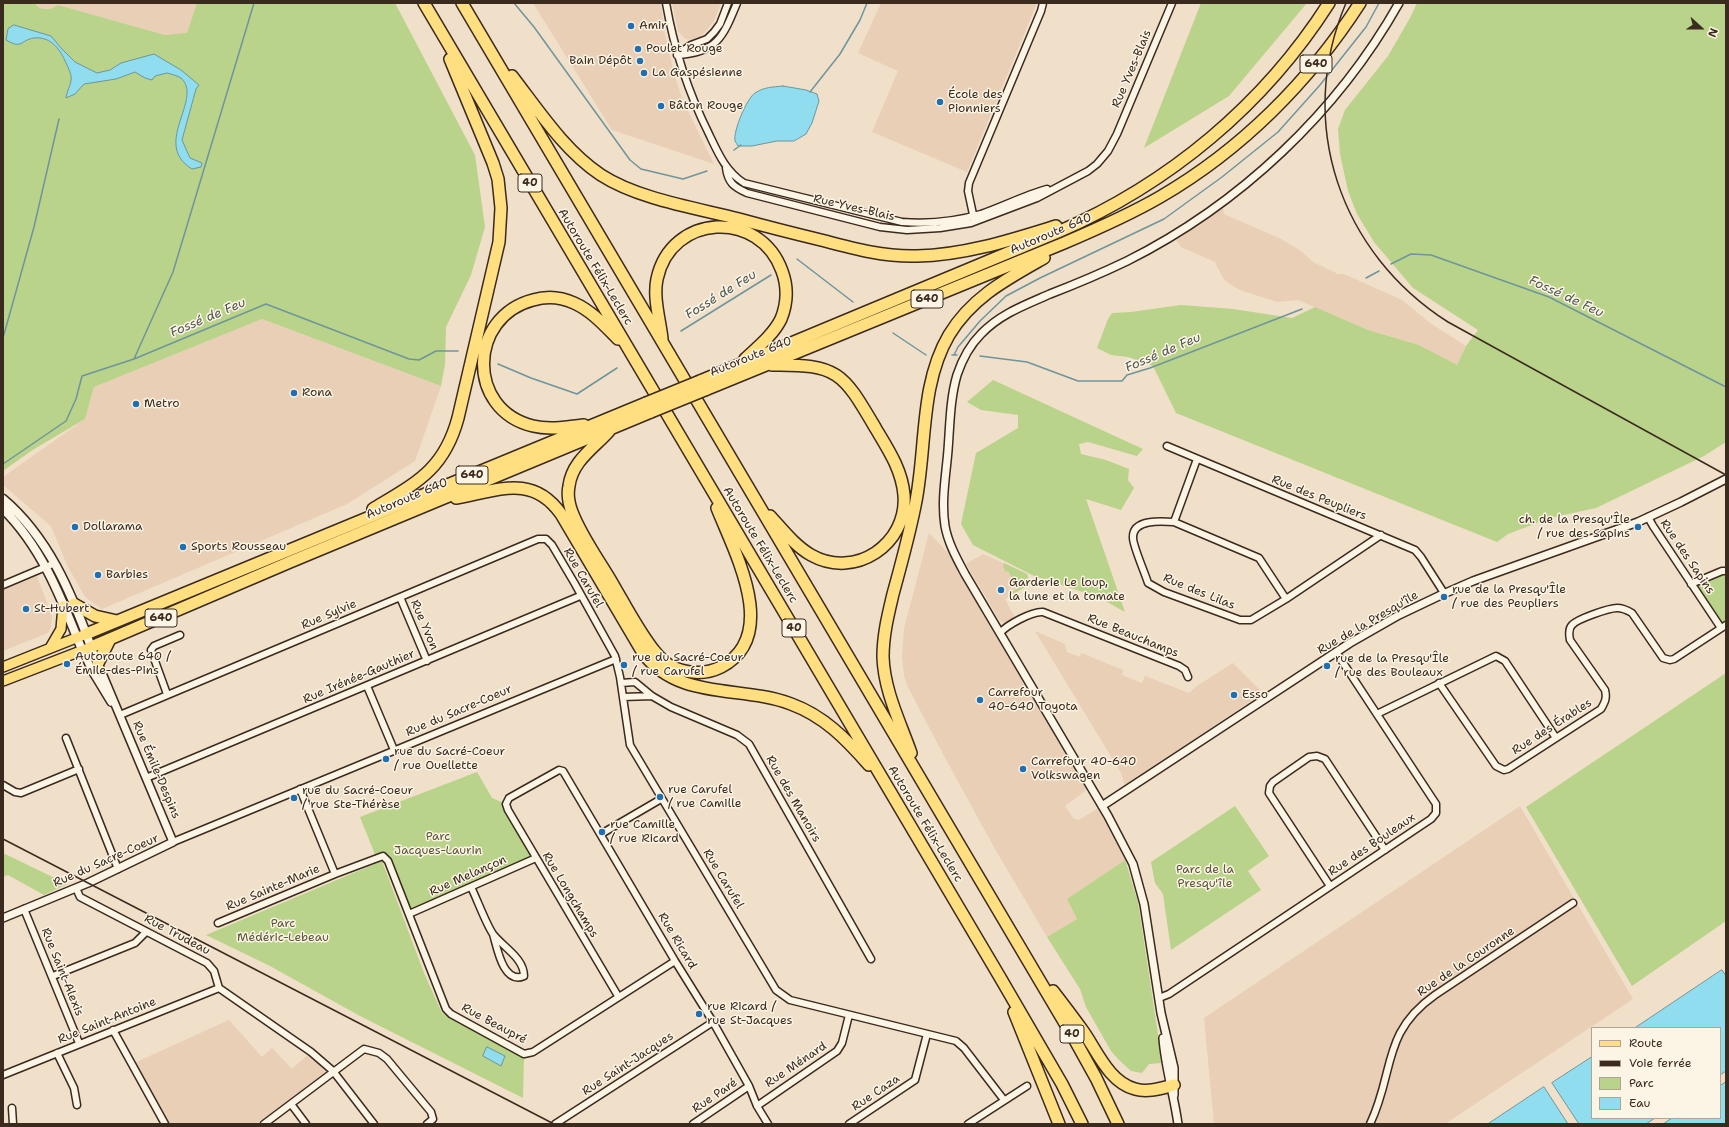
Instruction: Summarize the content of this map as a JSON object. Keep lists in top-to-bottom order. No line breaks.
{"streets":{"highway":["640","40","Autoroute 640","Autoroute Félix-Leclerc"],"main road":["Rue Émile-Despins"],"street":["Rue Yves-Blais","Rue des Peupliers","Rue des Sapins","Rue Carufel","Rue des Lilas","Rue Sylvie","Rue de la Presqu'île","Rue Yvon","Rue Beauchamps","Rue Irénée-Gauthier","Rue du Sacre-Coeur","Rue des Érables","Rue des Manoirs","Rue des Bouleaux","Rue Melançon","Rue Sainte-Marie","Rue Longchamps","Rue Trudeau","Rue Ricard","Rue de la Couronne","Rue Saint-Alexis","Rue Saint-Antoine","Rue Beaupré","Rue Saint-Jacques","Rue Ménard","Rue Caza","Rue Paré"]},"crossings":[["Autoroute 640","Rue Émile-Despins"],["Rue des Peupliers","Rue des Lilas"],["Rue des Peupliers","Rue de la Presqu'île"],["Rue des Sapins","Rue de la Presqu'île"],["Rue des Sapins","Rue des Érables"],["Rue Carufel","Rue Sylvie"],["Rue Carufel","Rue Irénée-Gauthier"],["Rue Carufel","Rue du Sacre-Coeur"],["Rue Carufel","Rue des Manoirs"],["Rue Carufel","Rue Ménard"],["Rue Carufel","Rue Caza"],["Rue Sylvie","Rue Yvon"],["Rue Sylvie","Rue Émile-Despins"],["Rue de la Presqu'île","Rue des Bouleaux"],["Rue Yvon","Rue Irénée-Gauthier"],["Rue Irénée-Gauthier","Rue Émile-Despins"],["Rue du Sacre-Coeur","Rue Émile-Despins"],["Rue du Sacre-Coeur","Rue Trudeau"],["Rue du Sacre-Coeur","Rue Saint-Alexis"],["Rue Melançon","Rue Longchamps"],["Rue Melançon","Rue Beaupré"],["Rue Sainte-Marie","Rue Beaupré"],["Rue Longchamps","Rue Ricard"],["Rue Longchamps","Rue Beaupré"],["Rue Trudeau","Rue Saint-Antoine"],["Rue Ricard","Rue Beaupré"],["Rue Ricard","Rue Saint-Jacques"],["Rue Ricard","Rue Ménard"],["Rue Ricard","Rue Paré"],["Rue Saint-Alexis","Rue Saint-Antoine"]],"water":["Fossé de Feu"],"parks":["Parc Jacques-Laurin","Parc de la Presqu'île","Parc Médéric-Lebeau"],"places":["Amir","Poulet Rouge","Bain Dépôt","La Gaspésienne","École des Pionniers","Bâton Rouge","Rona","Metro","Dollarama","ch. de la Presqu'Île / rue des Sapins","Sports Rousseau","Barbies","Garderie Le loup, la lune et la tomate","rue de la Presqu'Île / rue des Peupliers","St-Hubert","Autoroute 640 / Émile-des-Pins","rue du Sacré-Coeur / rue Carufel","rue de la Presqu'Île / rue des Bouleaux","Esso","Carrefour 40-640 Toyota","rue du Sacré-Coeur / rue Ouellette","Carrefour 40-640 Volkswagen","rue Carufel / rue Camille","rue du Sacré-Coeur / rue Ste-Thérèse","rue Camille / rue Ricard","rue Ricard / rue St-Jacques"],"legend":["Route","Voie ferrée","Parc","Eau"],"north":"right"}
